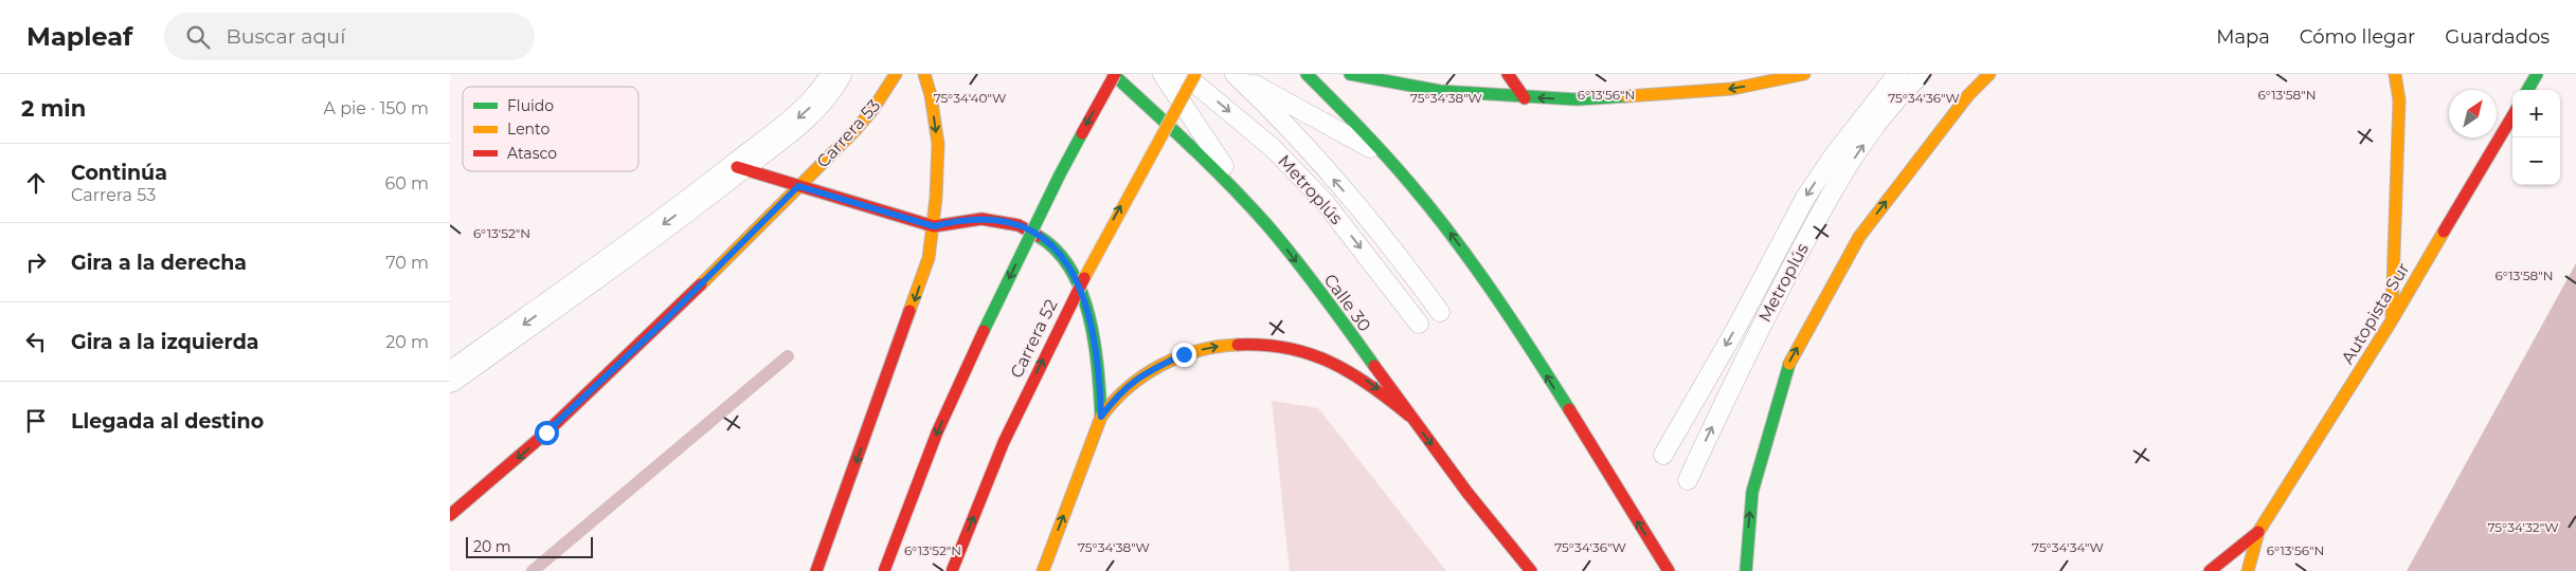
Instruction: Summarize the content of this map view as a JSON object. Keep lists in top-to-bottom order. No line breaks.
{"streets":{"main road":["Carrera 53","Calle 30","Autopista Sur","Carrera 52"],"lane":["Metroplús"]},"one_way":["Carrera 53","Calle 30"],"legend":["Fluido","Lento","Atasco"],"scale_bar":"20 m","north":"top right","page":{"header":"Mapleaf","search":"Buscar aquí","nav":["Mapa","Cómo llegar","Guardados"],"heading":["2 min","A pie · 150 m"],"map_buttons":["+","−"],"list":[["Continúa","Carrera 53","60 m"],["Gira a la derecha","70 m"],["Gira a la izquierda","20 m"],"Llegada al destino"],"scale":"20 m"},"coordinates":["6°13'56\"N","6°13'58\"N","75°34'40\"W","75°34'38\"W","75°34'36\"W","6°13'52\"N","75°34'32\"W","75°34'34\"W"]}
